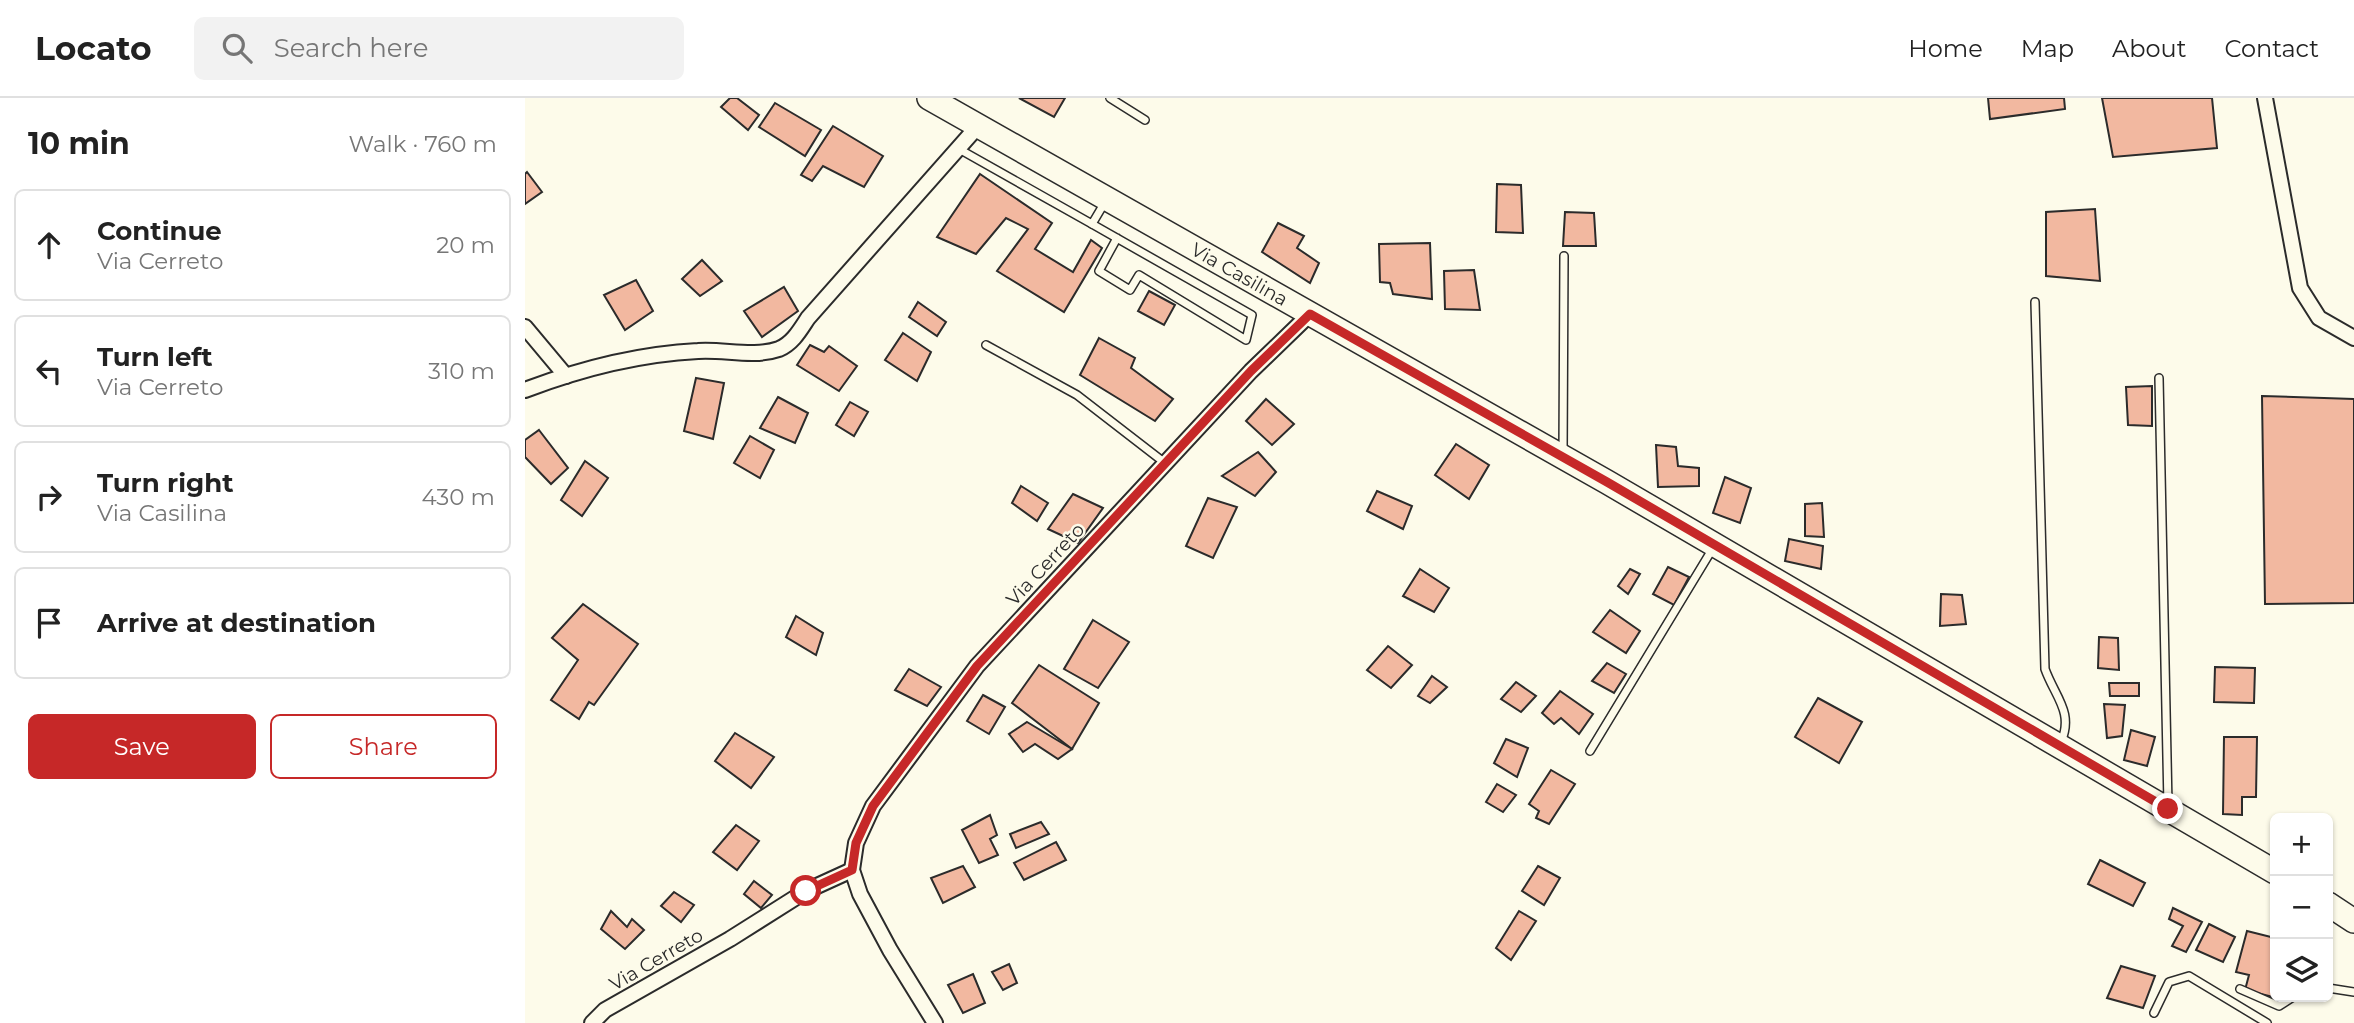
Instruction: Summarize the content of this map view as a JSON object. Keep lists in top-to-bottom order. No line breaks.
{"streets":{"main road":["Via Casilina"],"street":["Via Cerreto"]},"crossings":[["Via Casilina","Via Cerreto"]],"page":{"header":"Locato","search":"Search here","nav":["Home","Map","About","Contact"],"heading":["10 min","Walk · 760 m"],"list":[["Continue","Via Cerreto","20 m"],["Turn left","Via Cerreto","310 m"],["Turn right","Via Casilina","430 m"],"Arrive at destination"],"buttons":["Save","Share"],"map_buttons":["+","−"]}}
